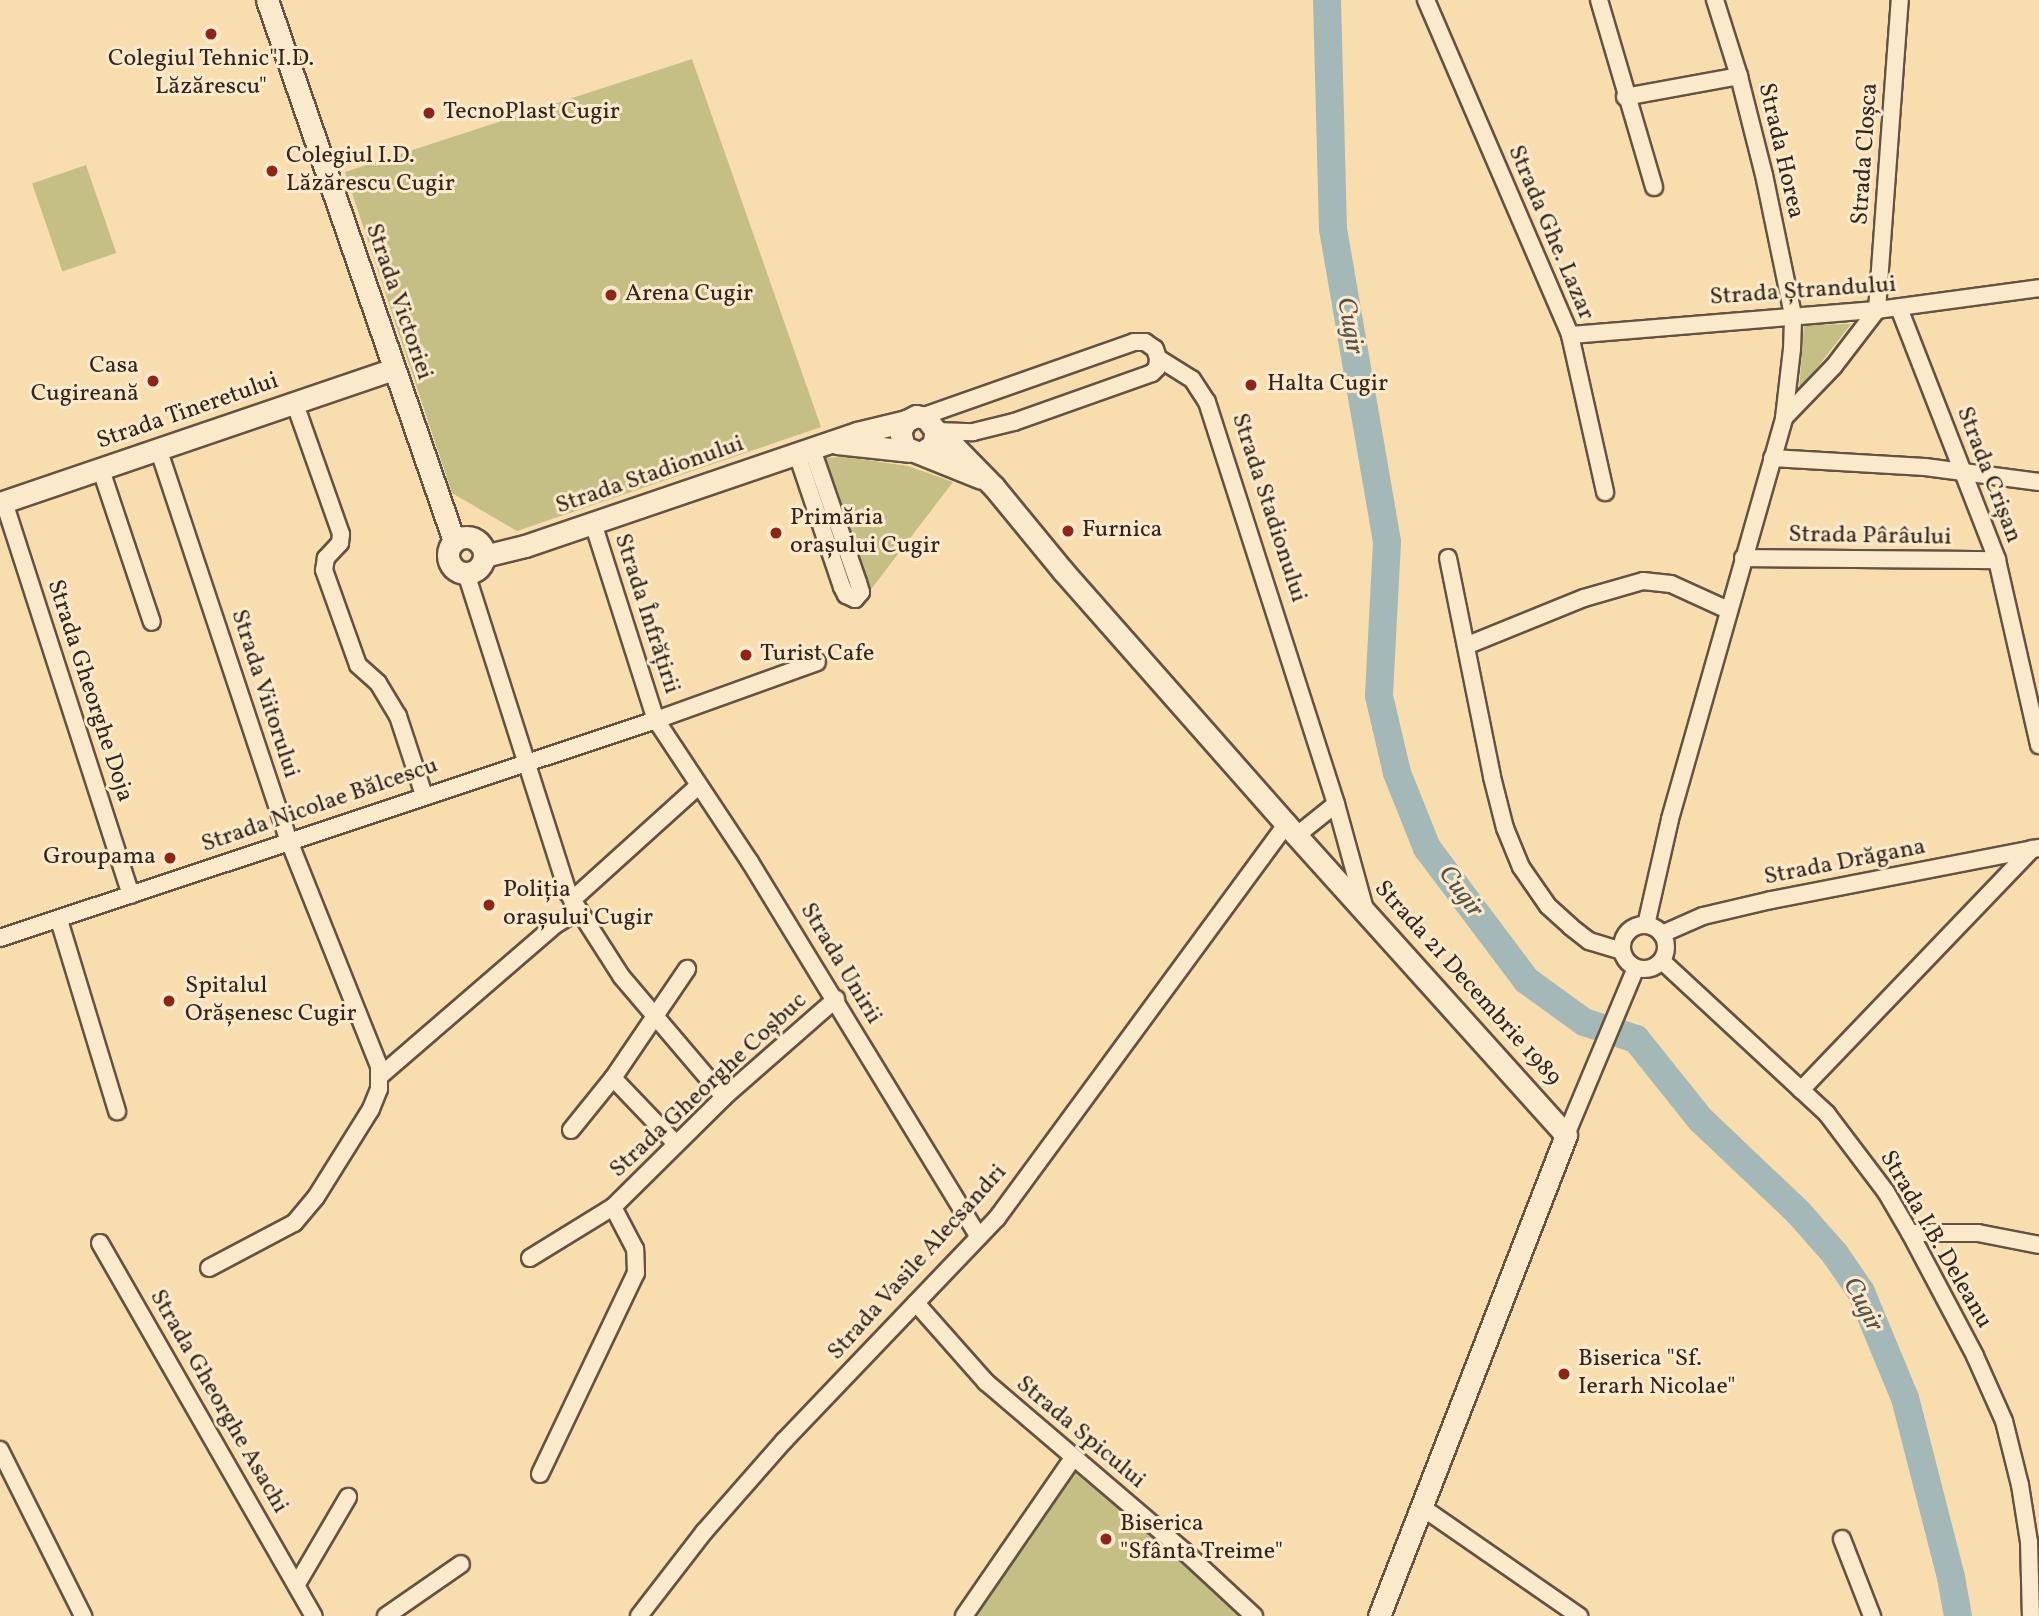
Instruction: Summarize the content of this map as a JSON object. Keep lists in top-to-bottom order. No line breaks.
{"streets":{"main road":["Strada Victoriei","Strada Tineretului","Strada Stadionului","Strada 21 Decembrie 1989"],"street":["Strada Horea","Strada Cloșca","Strada Ghe. Lazar","Strada Ștrandului","Strada Crișan","Strada Pârâului","Strada Înfrățirii","Strada Gheorghe Doja","Strada Viitorului","Strada Nicolae Bălcescu","Strada Drăgana","Strada Unirii","Strada Gheorghe Coșbuc","Strada I.B. Deleanu","Strada Vasile Alecsandri","Strada Gheorghe Asachi","Strada Spicului"]},"crossings":[["Strada Horea","Strada Ștrandului"],["Strada Horea","Strada Pârâului"],["Strada Horea","Strada Drăgana"],["Strada Horea","Strada I.B. Deleanu"],["Strada Cloșca","Strada Ștrandului"],["Strada Ghe. Lazar","Strada Ștrandului"],["Strada Ștrandului","Strada Crișan"],["Strada Victoriei","Strada Tineretului"],["Strada Victoriei","Strada Stadionului"],["Strada Tineretului","Strada Gheorghe Doja"],["Strada Tineretului","Strada Viitorului"],["Strada Crișan","Strada Pârâului"],["Strada Stadionului","Strada Înfrățirii"],["Strada Stadionului","Strada 21 Decembrie 1989"],["Strada Înfrățirii","Strada Nicolae Bălcescu"],["Strada Înfrățirii","Strada Unirii"],["Strada Gheorghe Doja","Strada Nicolae Bălcescu"],["Strada Viitorului","Strada Nicolae Bălcescu"],["Strada Nicolae Bălcescu","Strada Unirii"],["Strada Drăgana","Strada I.B. Deleanu"],["Strada Unirii","Strada Gheorghe Coșbuc"],["Strada Unirii","Strada Vasile Alecsandri"],["Strada 21 Decembrie 1989","Strada Vasile Alecsandri"],["Strada Vasile Alecsandri","Strada Spicului"]],"water":["Cugir"],"places":["Colegiul Tehnic\"I.D. Lăzărescu\"","TecnoPlast Cugir","Colegiul I.D. Lăzărescu Cugir","Arena Cugir","Casa Cugireană","Halta Cugir","Furnica","Primăria orașului Cugir","Turist Cafe","Groupama","Poliția orașului Cugir","Spitalul Orășenesc Cugir","Biserica \"Sf. Ierarh Nicolae\"","Biserica \"Sfânta Treime\""]}
